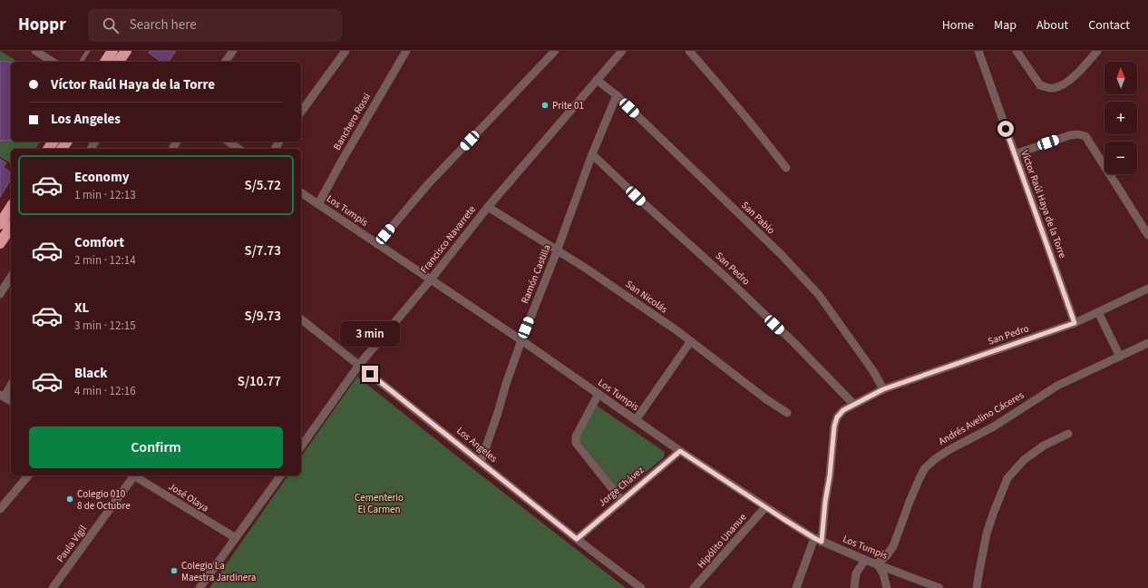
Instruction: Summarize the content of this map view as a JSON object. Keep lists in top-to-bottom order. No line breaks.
{"streets":{"street":["Banchero Rossi","Víctor Raúl Haya de la Torre","Los Tumpis","San Pablo","Francisco Navarrete","San Pedro","Ramón Castilla","San Nicolás","Andrés Avelino Cáceres","Los Angeles","Jorge Chávez","José Olaya","Hipólito Unanue","Paula Vigil"]},"crossings":[["Banchero Rossi","Los Tumpis"],["Víctor Raúl Haya de la Torre","San Pedro"],["Los Tumpis","Francisco Navarrete"],["Los Tumpis","San Pedro"],["Los Tumpis","Ramón Castilla"],["Los Tumpis","Andrés Avelino Cáceres"],["Los Tumpis","Jorge Chávez"],["Los Tumpis","Hipólito Unanue"],["San Pablo","Francisco Navarrete"],["San Pablo","San Pedro"],["San Pablo","Ramón Castilla"],["Francisco Navarrete","San Nicolás"],["Francisco Navarrete","Los Angeles"],["San Pedro","Ramón Castilla"],["Ramón Castilla","San Nicolás"],["Ramón Castilla","Los Angeles"],["Los Angeles","Jorge Chávez"]],"parks":["Cementerio El Carmen"],"places":["Prite 01","Colegio 010 8 de Octubre","Colegio La Maestra Jardinera"],"north":"top","page":{"header":"Hoppr","search":"Search here","nav":["Home","Map","About","Contact"],"map_buttons":["+","−"],"banner":["Víctor Raúl Haya de la Torre","Los Angeles"],"list":[{"name":"Economy","note":"1 min · 12:13","value":"S/5.72"},{"name":"Comfort","note":"2 min · 12:14","value":"S/7.73"},{"name":"XL","note":"3 min · 12:15","value":"S/9.73"},{"name":"Black","note":"4 min · 12:16","value":"S/10.77"}],"bubble":"3 min","buttons":"Confirm"}}
